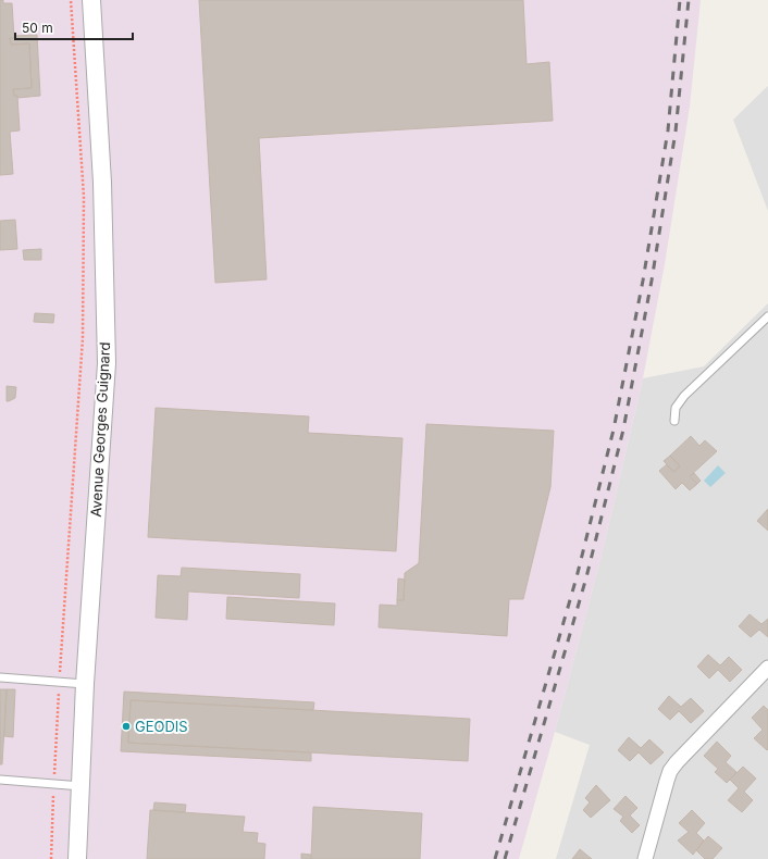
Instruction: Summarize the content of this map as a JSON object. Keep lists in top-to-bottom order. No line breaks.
{"streets":{"street":["Avenue Georges Guignard"]},"places":["GEODIS"],"scale_bar":"50 m"}
